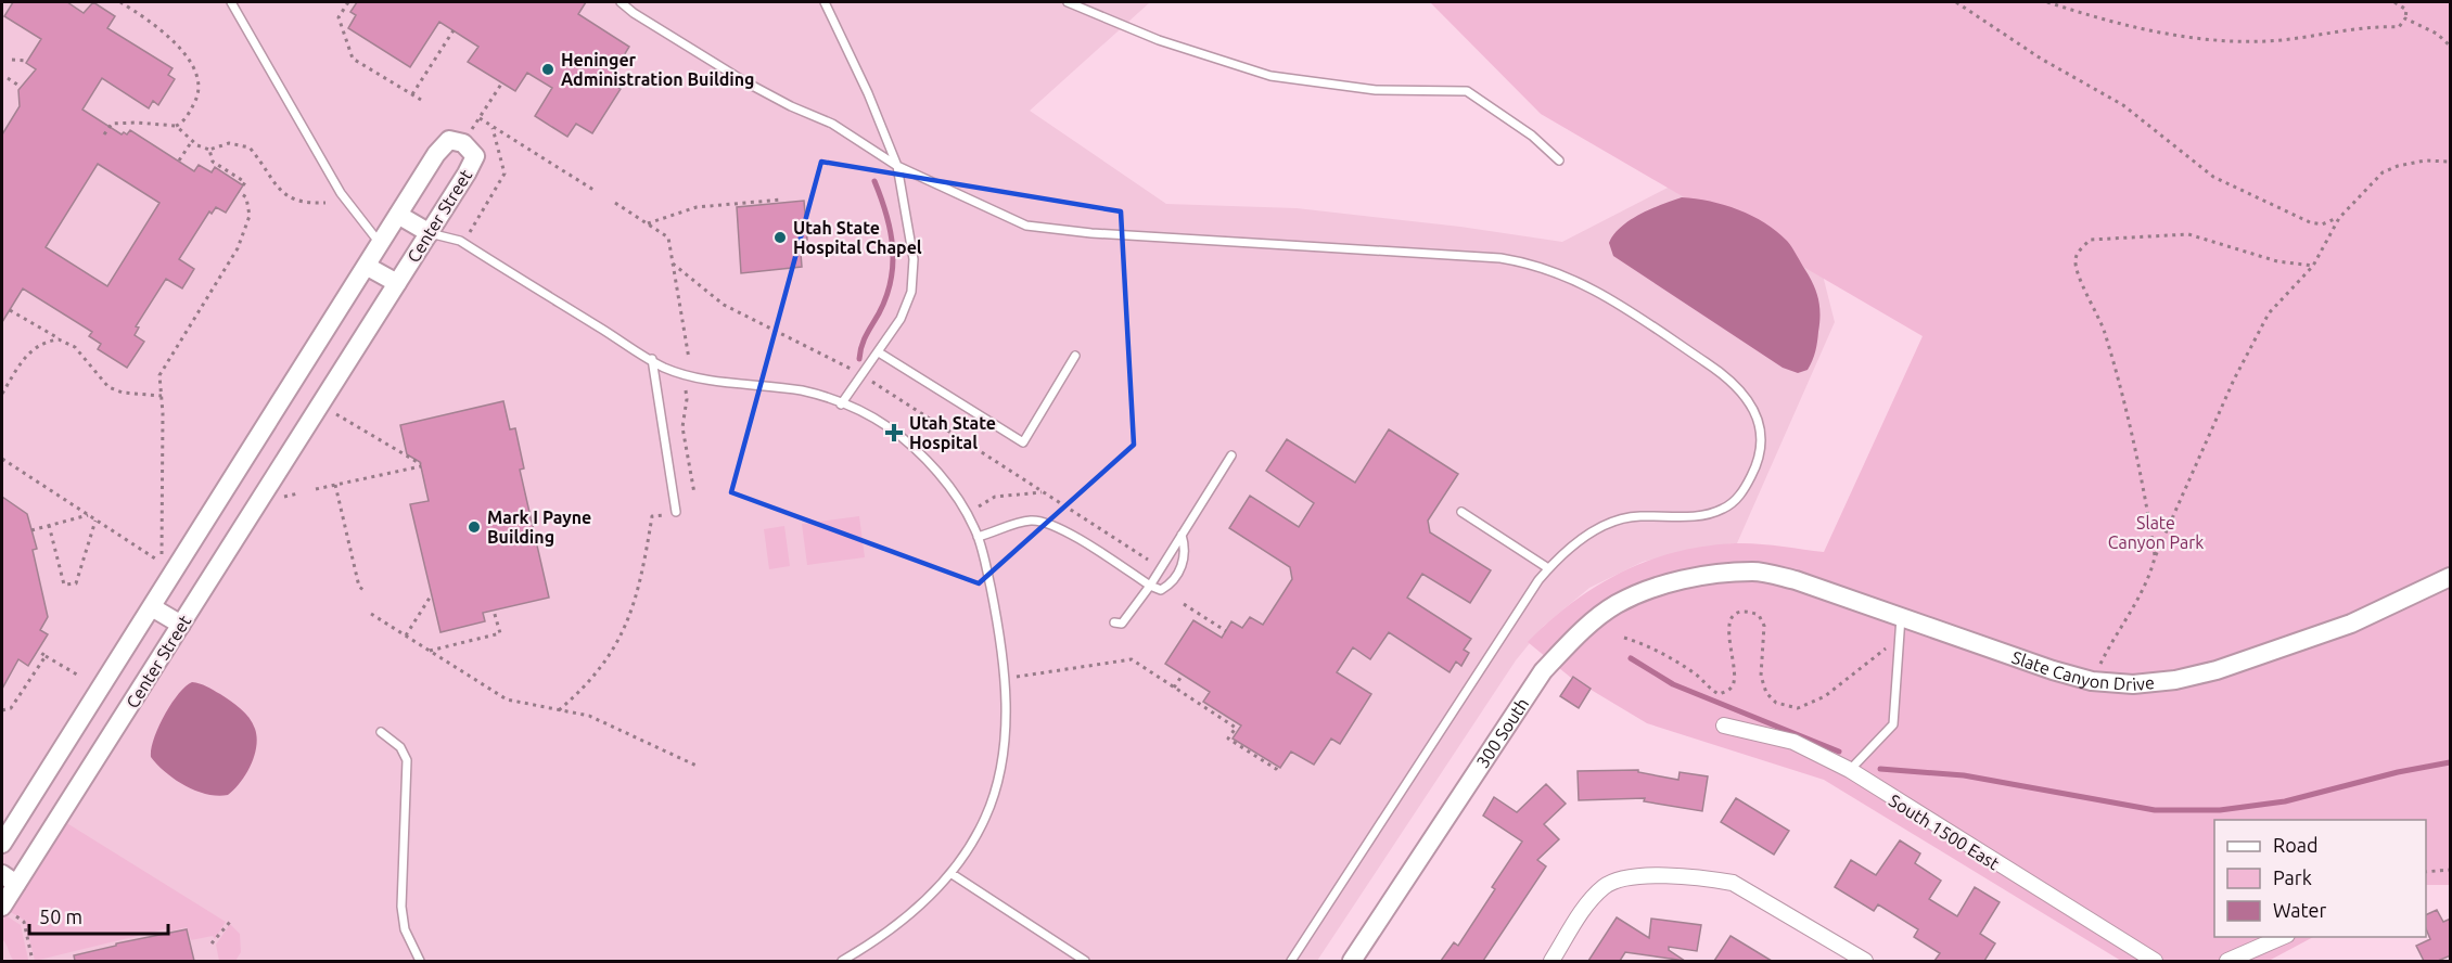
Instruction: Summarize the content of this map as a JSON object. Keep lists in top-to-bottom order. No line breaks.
{"streets":{"street":["Center Street","Slate Canyon Drive","300 South","South 1500 East"]},"crossings":[["Slate Canyon Drive","300 South"]],"parks":["Slate Canyon Park"],"places":{"other":["Heninger Administration Building","Utah State Hospital Chapel","Mark I Payne Building"],"health":["Utah State Hospital"]},"legend":["Road","Park","Water"],"scale_bar":"50 m"}
